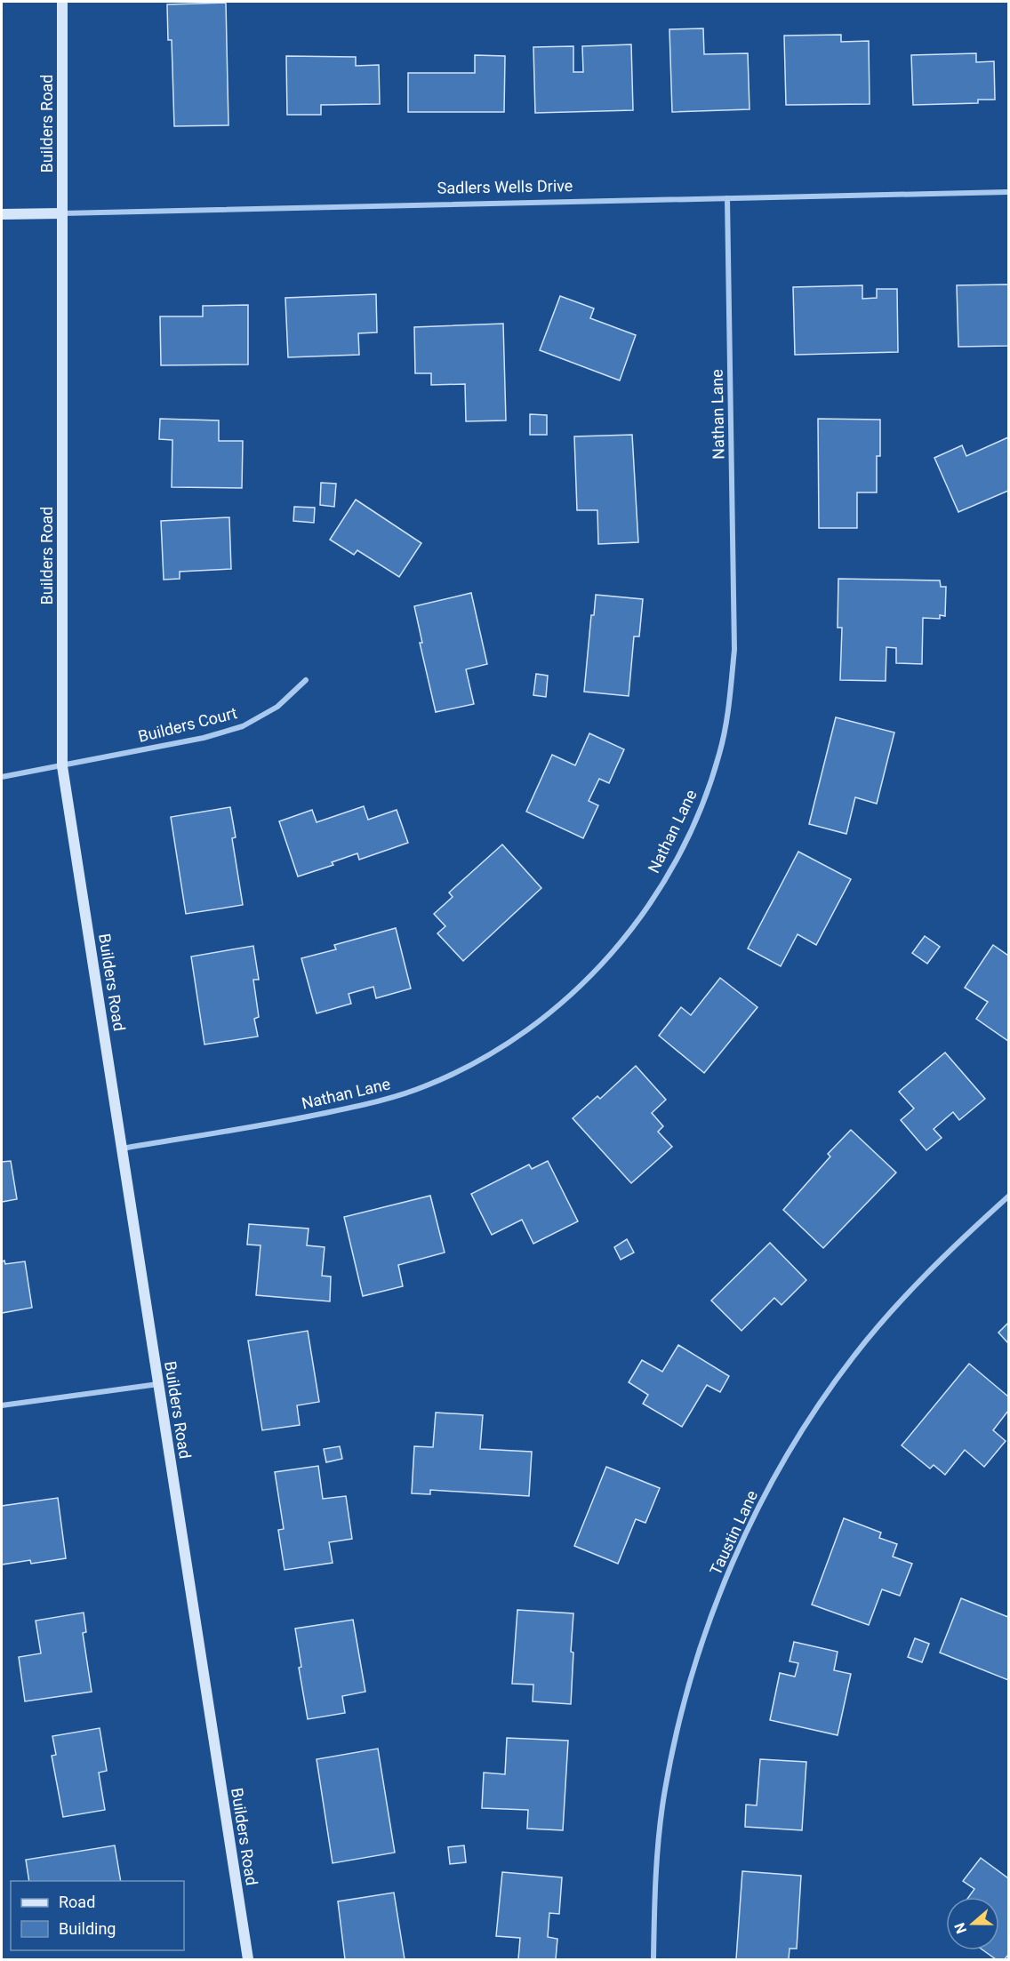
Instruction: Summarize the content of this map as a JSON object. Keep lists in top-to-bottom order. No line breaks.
{"streets":{"street":["Builders Road","Sadlers Wells Drive","Nathan Lane","Builders Court","Taustin Lane"]},"crossings":[["Builders Road","Sadlers Wells Drive"],["Builders Road","Nathan Lane"],["Builders Road","Builders Court"],["Sadlers Wells Drive","Nathan Lane"]],"legend":["Road","Building"],"north":"left"}
